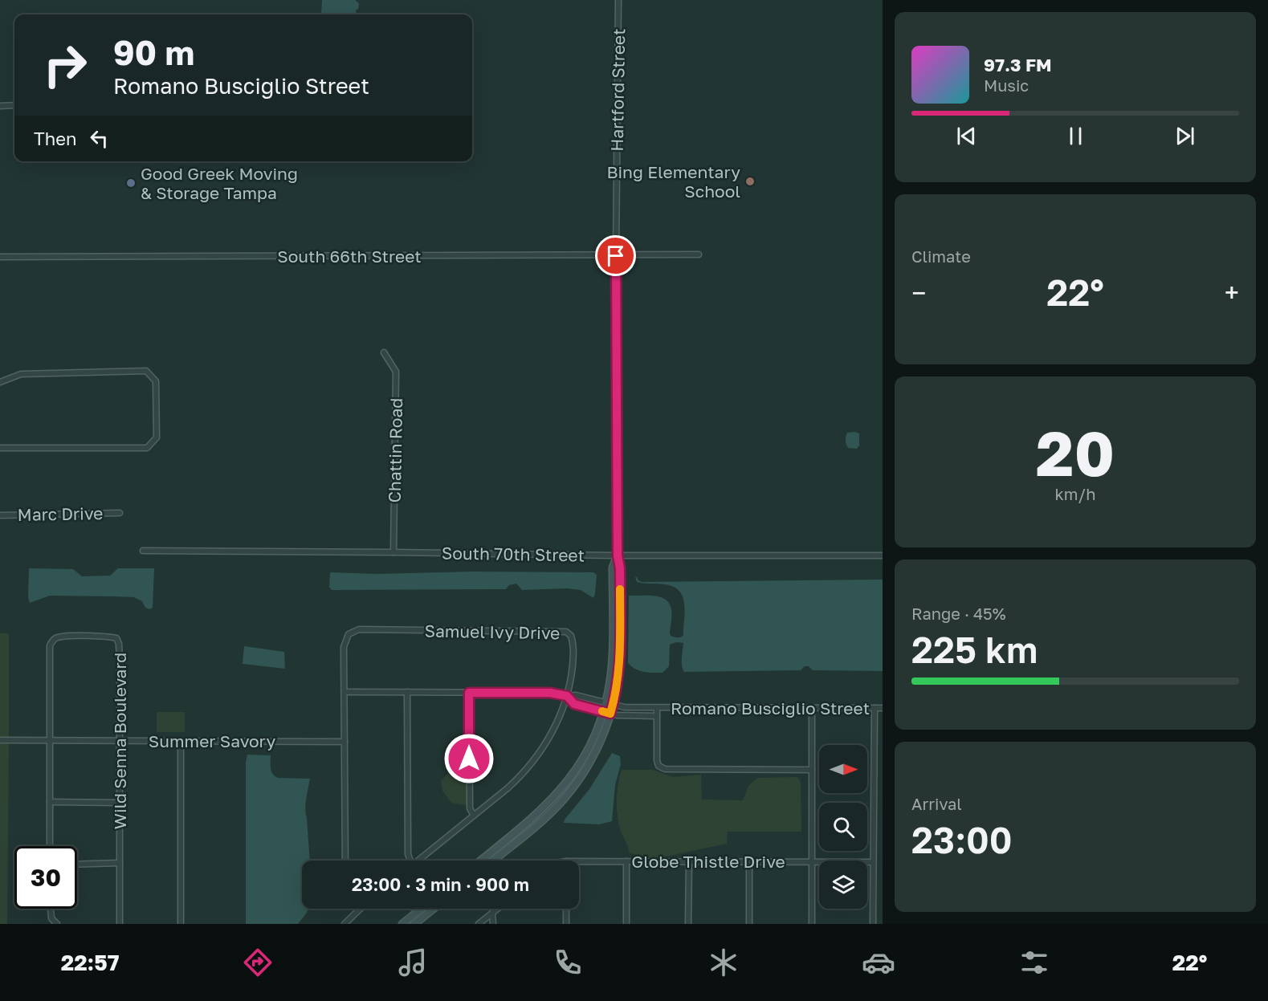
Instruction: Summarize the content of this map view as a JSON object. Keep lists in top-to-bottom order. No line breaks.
{"streets":{"street":["Hartford Street","South 66th Street","Chattin Road","Marc Drive","South 70th Street","Samuel Ivy Drive","Romano Busciglio Street","Wild Senna Boulevard","Summer Savory","Globe Thistle Drive"]},"crossings":[["Hartford Street","South 66th Street"],["Hartford Street","South 70th Street"],["Chattin Road","South 70th Street"],["Samuel Ivy Drive","Romano Busciglio Street"],["Samuel Ivy Drive","Summer Savory"],["Wild Senna Boulevard","Summer Savory"]],"places":["Bing Elementary School","Good Greek Moving & Storage Tampa"],"north":"right","page":{"turn":["90 m","Romano Busciglio Street"],"song":["97.3 FM","Music"],"then":"Then","tile":["Climate",["20","km/h"],["Range · 45%","225 km"],["Arrival","23:00"]],"heat":["−","22°","+"],"limit":"30","trip":"23:00 · 3 min · 900 m","tabs":["22:57","22°"]}}
